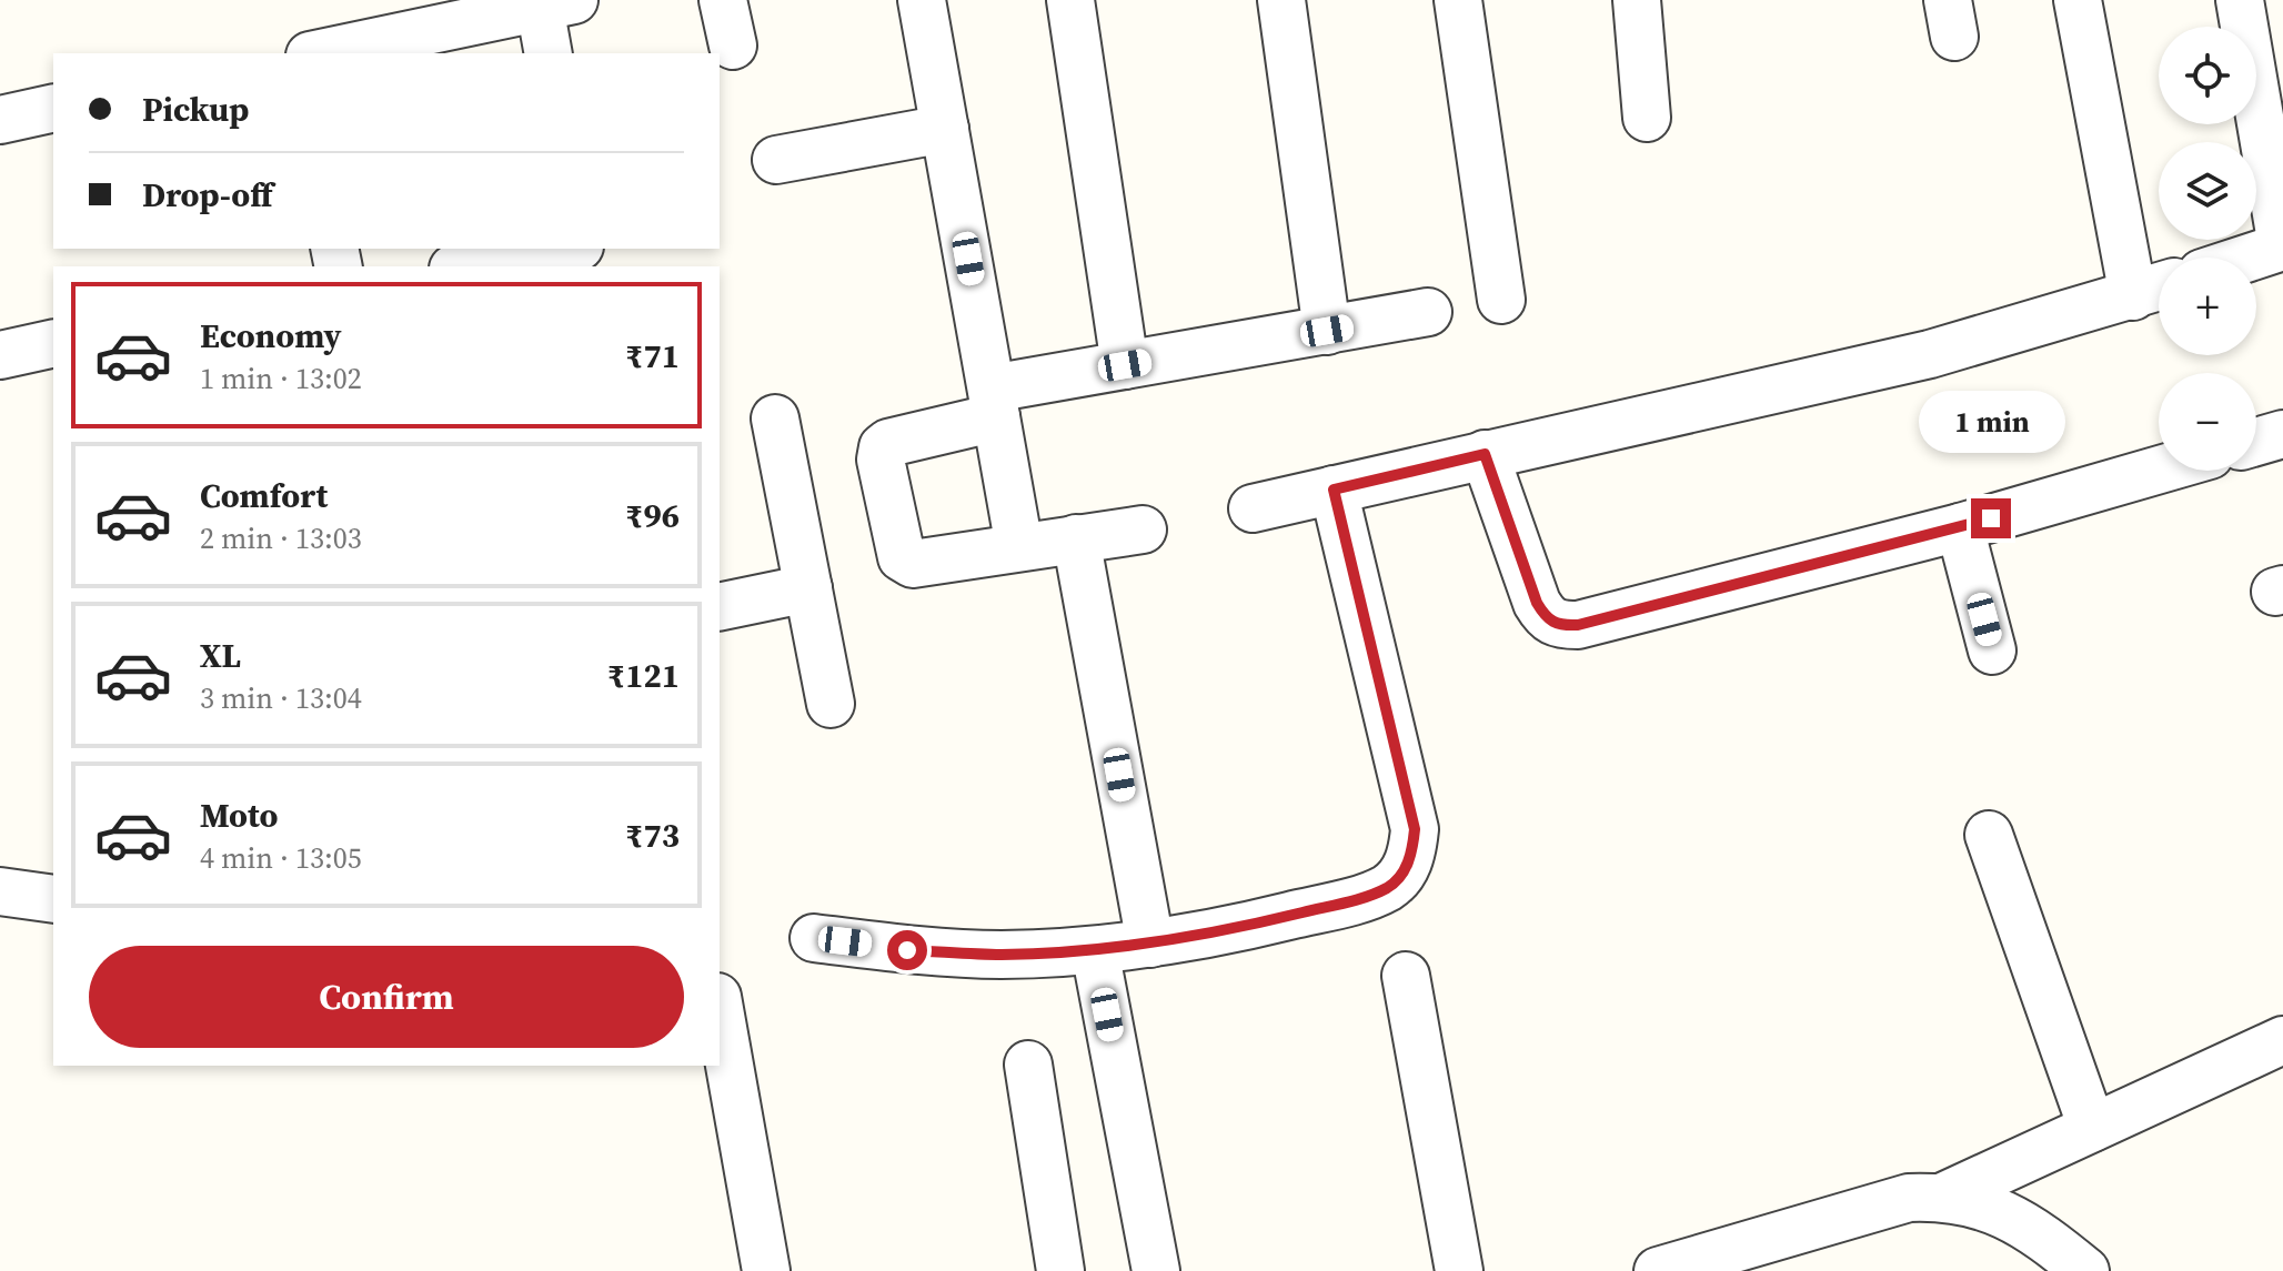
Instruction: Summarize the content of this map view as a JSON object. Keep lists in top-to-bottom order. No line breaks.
{"page":{"map_buttons":["+","−"],"banner":["Pickup","Drop-off"],"list":[{"name":"Economy","note":"1 min · 13:02","value":"₹71"},{"name":"Comfort","note":"2 min · 13:03","value":"₹96"},{"name":"XL","note":"3 min · 13:04","value":"₹121"},{"name":"Moto","note":"4 min · 13:05","value":"₹73"}],"bubble":"1 min","buttons":"Confirm"}}
